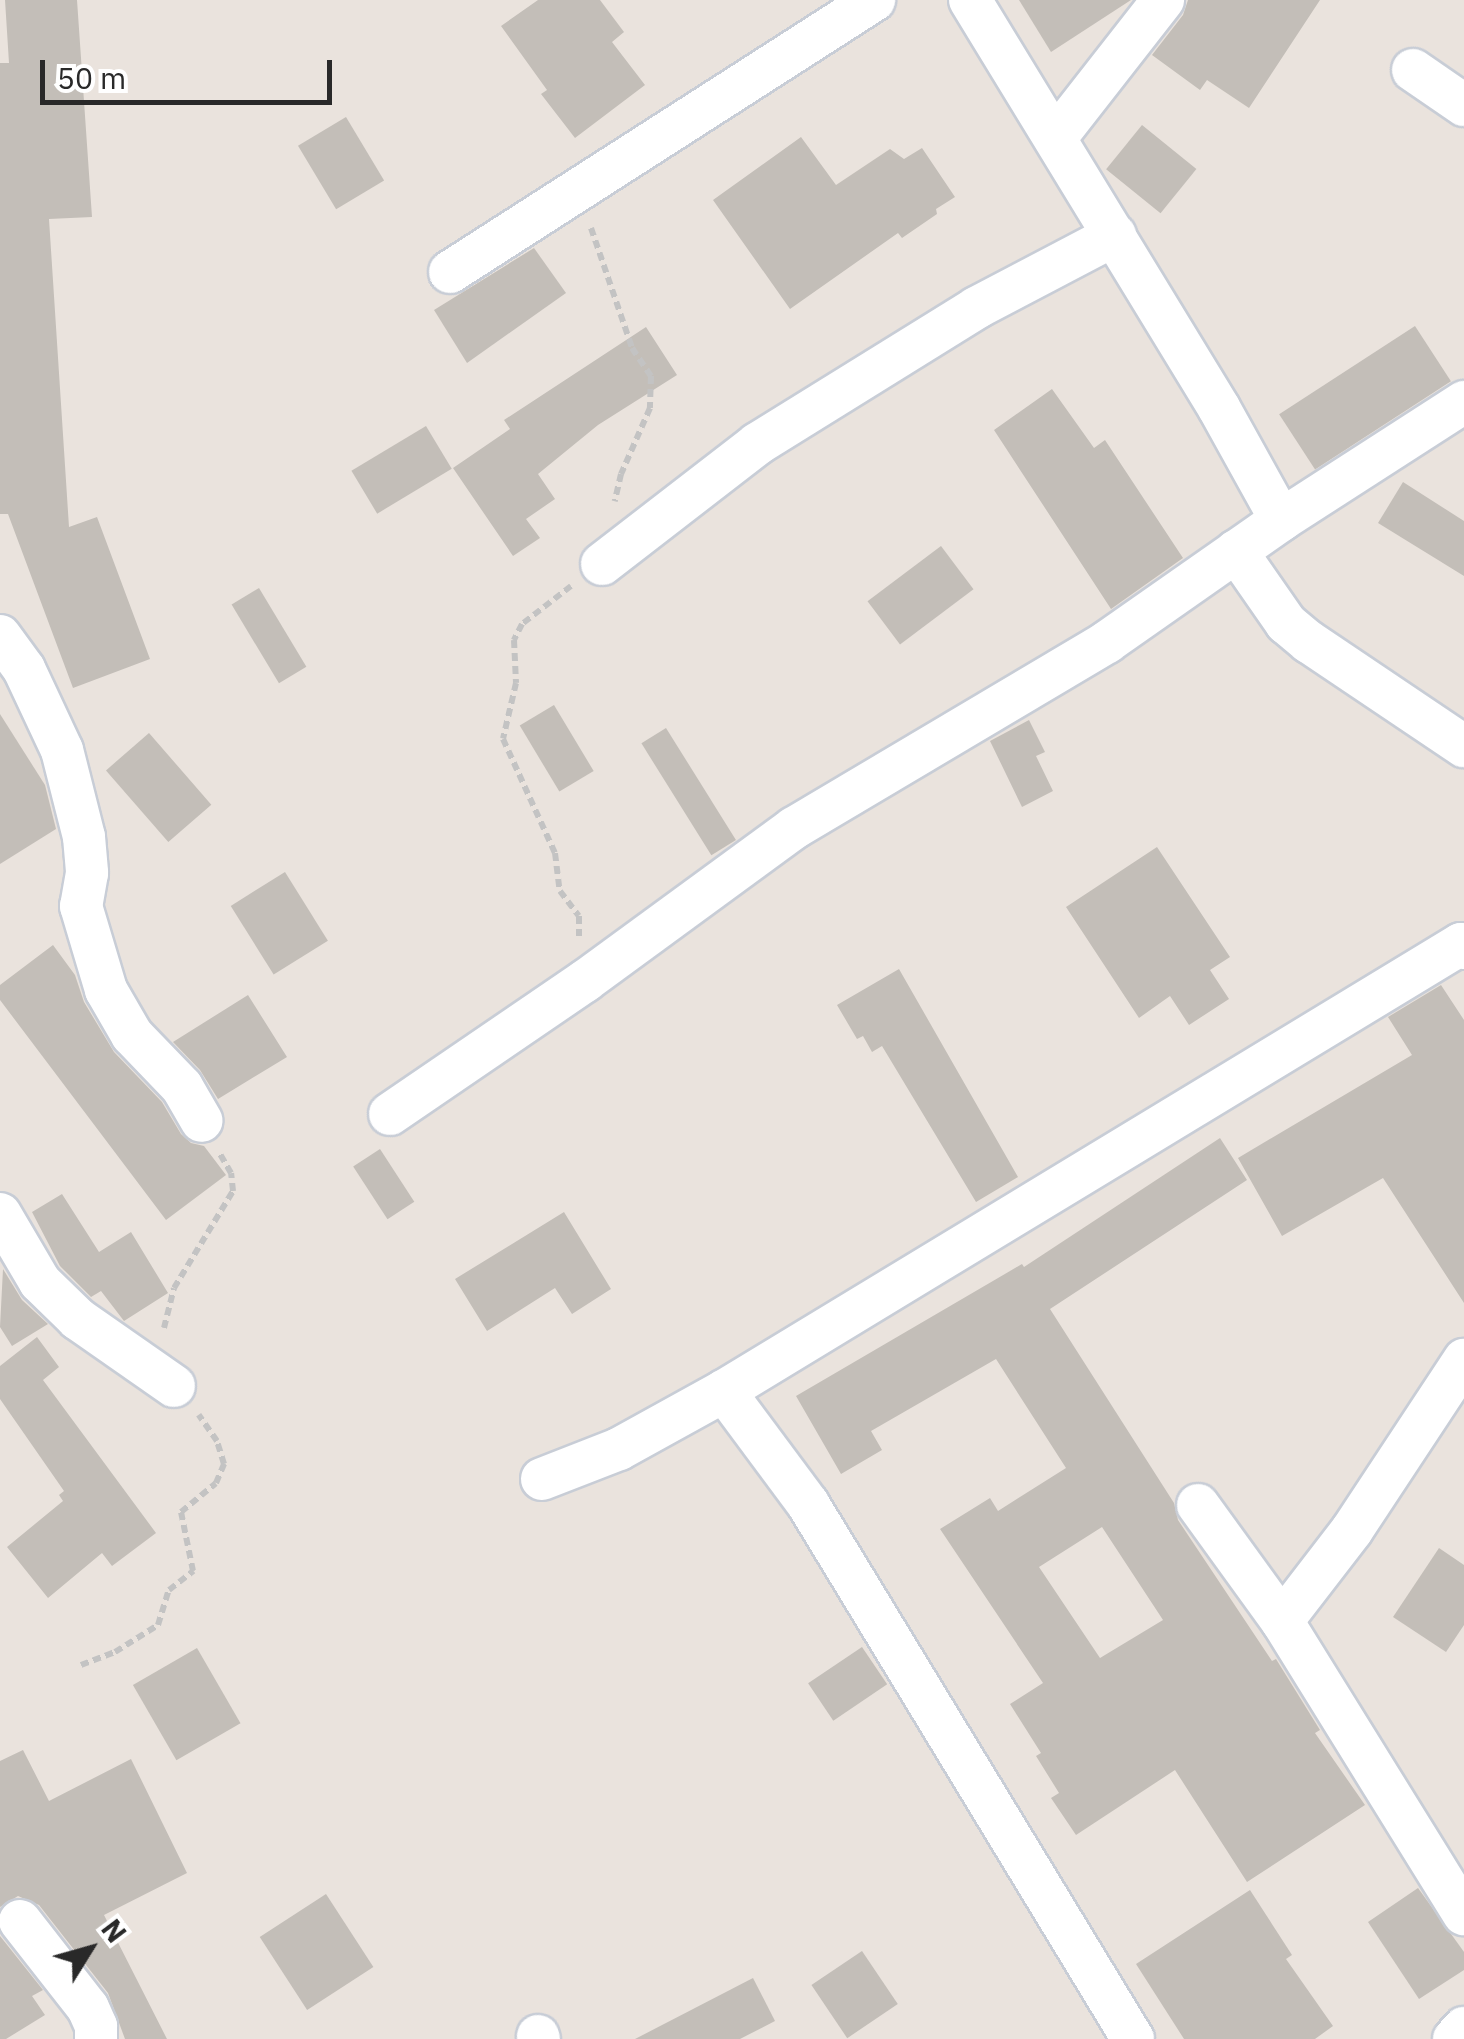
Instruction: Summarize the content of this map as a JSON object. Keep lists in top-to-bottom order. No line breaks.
{"scale_bar":"50 m","north":"top right"}
